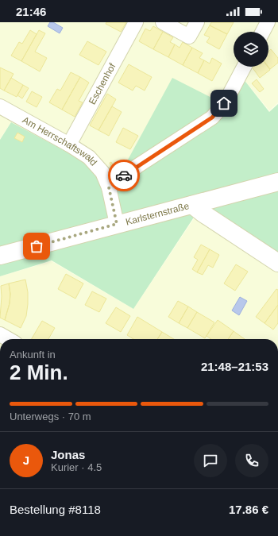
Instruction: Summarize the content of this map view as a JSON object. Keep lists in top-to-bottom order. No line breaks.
{"streets":{"street":["Eschenhof","Am Herrschaftswald","Karlsternstraße"]},"crossings":[["Eschenhof","Am Herrschaftswald"],["Am Herrschaftswald","Karlsternstraße"]],"page":{"status":"21:46","heading":["2 Min.","Ankunft in","21:48–21:53"],"panel":["Jonas","Kurier · 4.5","Bestellung #8118","17.86 €"],"bar":"Unterwegs · 70 m","round":"J"}}
